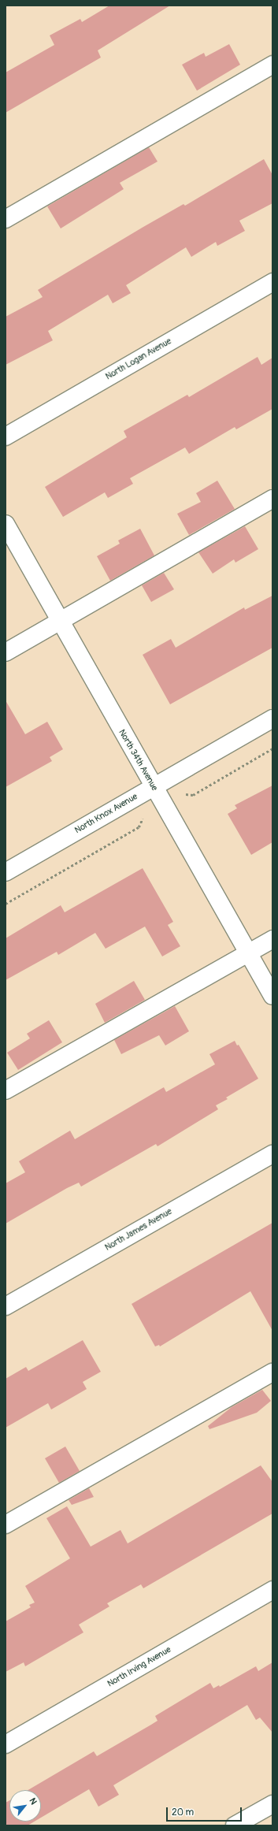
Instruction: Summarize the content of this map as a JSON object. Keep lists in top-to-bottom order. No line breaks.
{"streets":{"street":["North Logan Avenue","North 34th Avenue","North Knox Avenue","North James Avenue","North Irving Avenue"]},"crossings":[["North 34th Avenue","North Knox Avenue"]],"scale_bar":"20 m","north":"top right"}
